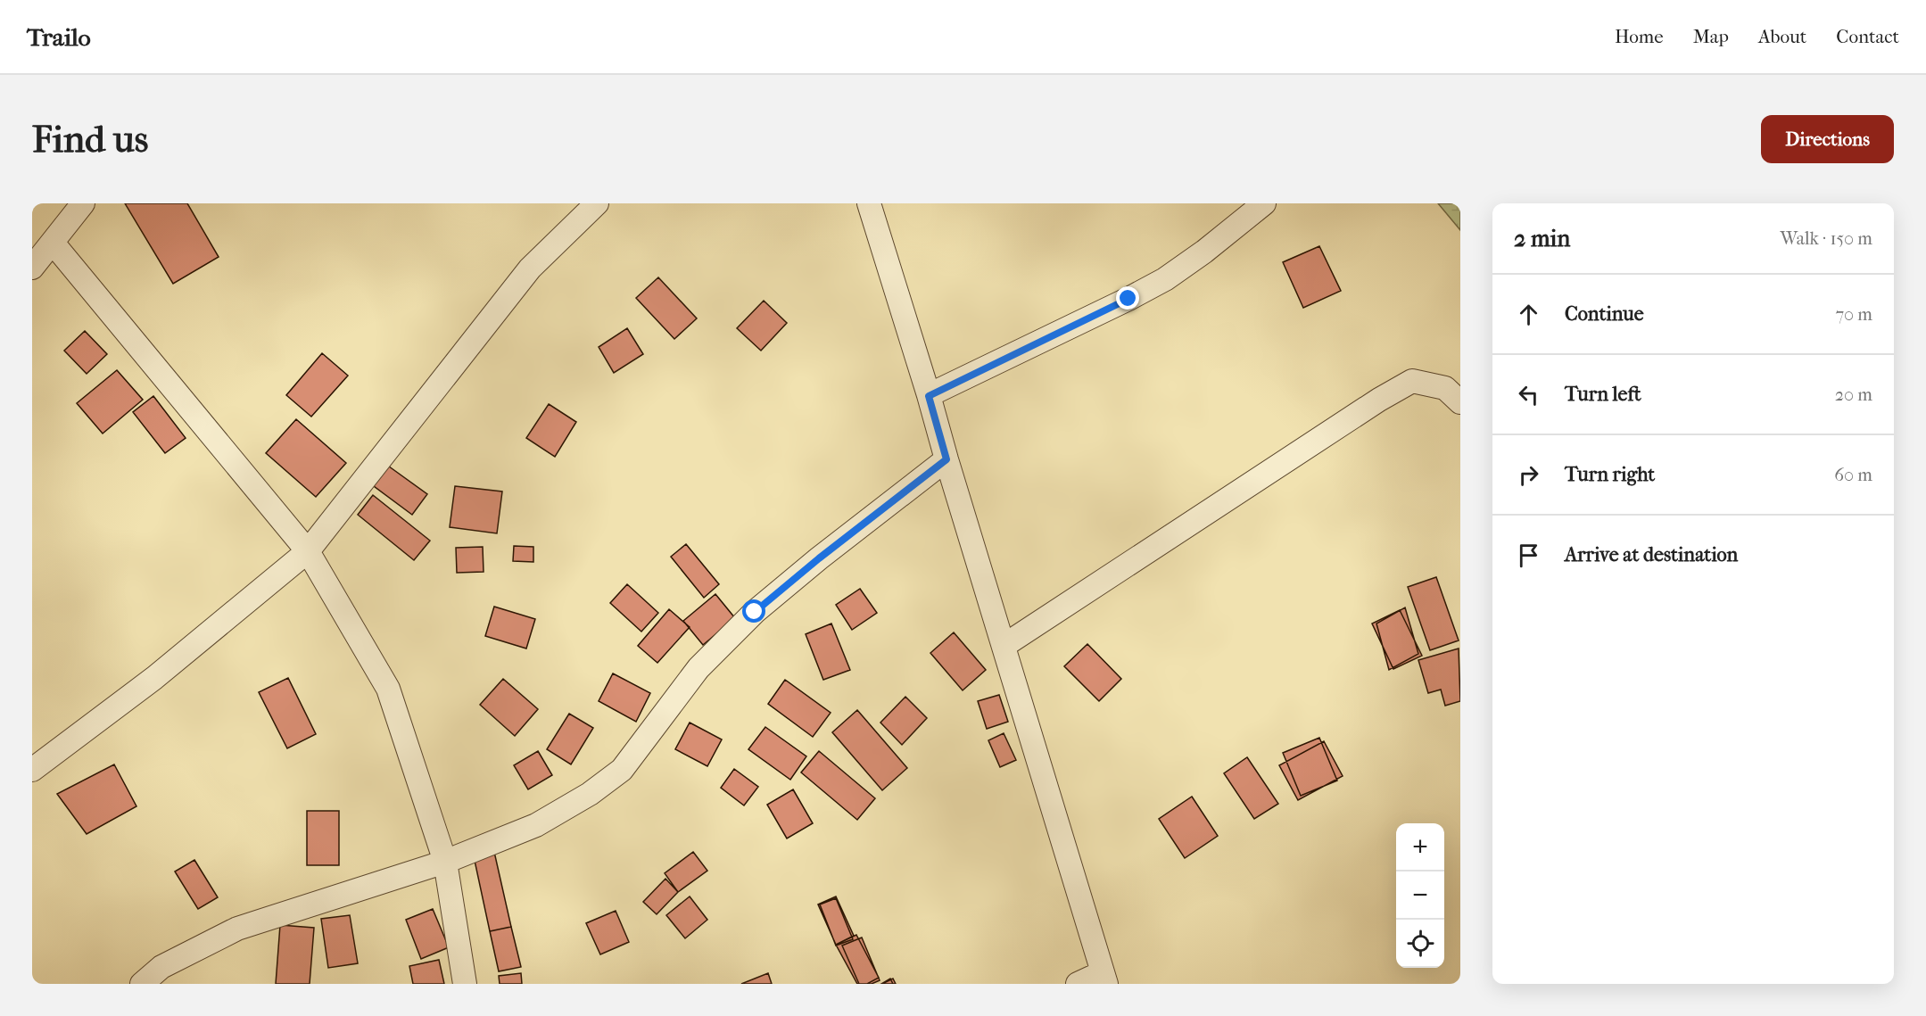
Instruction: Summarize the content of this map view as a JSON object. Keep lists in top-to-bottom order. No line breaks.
{"page":{"header":"Trailo","nav":["Home","Map","About","Contact"],"buttons":"Directions","title":"Find us","heading":["2 min","Walk · 150 m"],"list":[["Continue","70 m"],["Turn left","20 m"],["Turn right","60 m"],"Arrive at destination"],"map_buttons":["+","−"]}}
